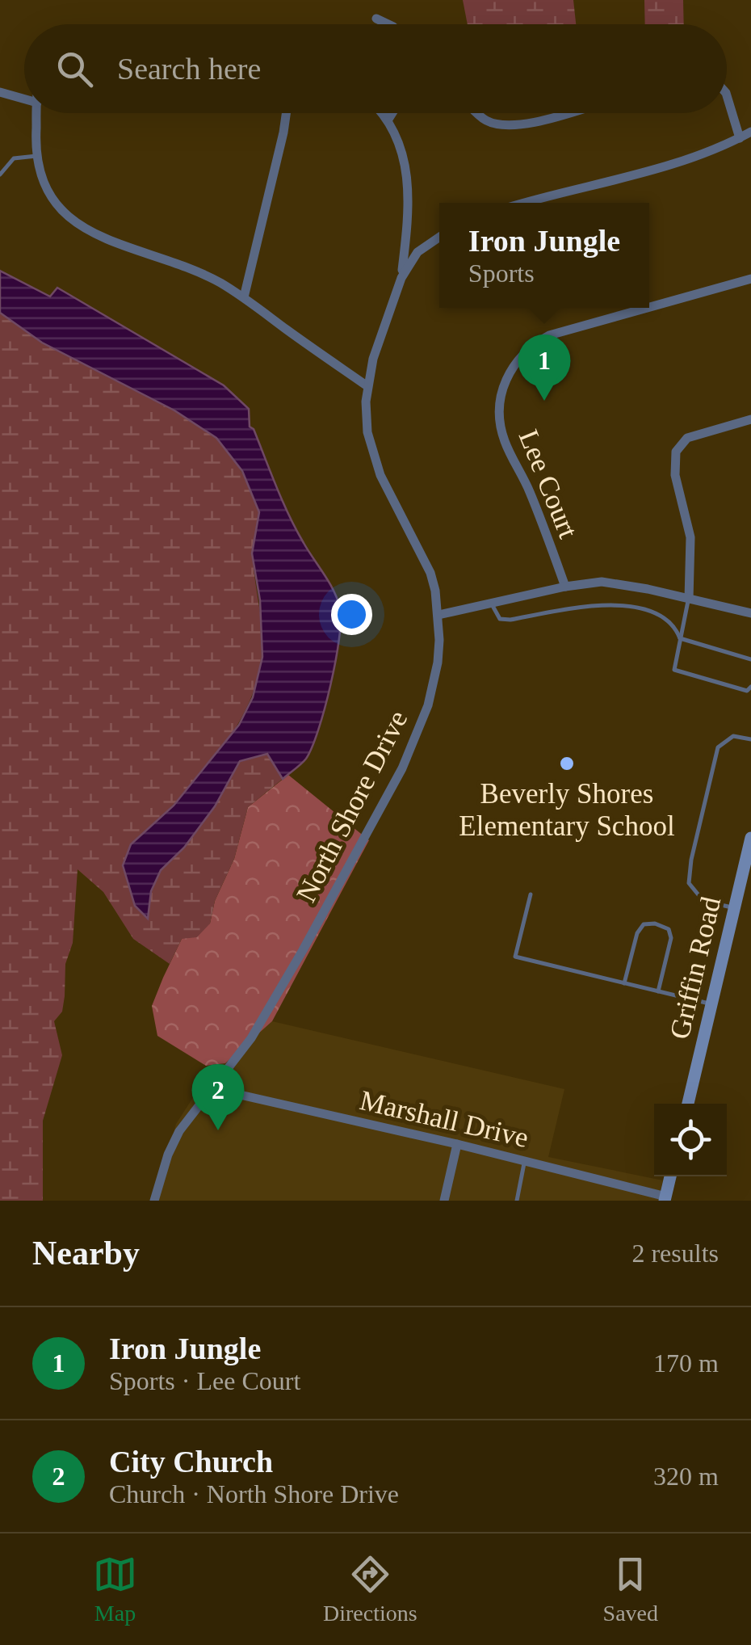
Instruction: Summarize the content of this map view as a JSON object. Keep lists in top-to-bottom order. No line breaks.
{"streets":{"street":["Lee Court","North Shore Drive","Griffin Road","Marshall Drive"]},"crossings":[["North Shore Drive","Marshall Drive"]],"places":["Beverly Shores Elementary School"],"page":{"search":"Search here","popup":["Iron Jungle","Sports"],"pins":["1","2"],"heading":["Nearby","2 results"],"list":[{"mark":"1","name":"Iron Jungle","note":"Sports · Lee Court","value":"170 m"},{"mark":"2","name":"City Church","note":"Church · North Shore Drive","value":"320 m"}],"nav":["Map","Directions","Saved"]}}
